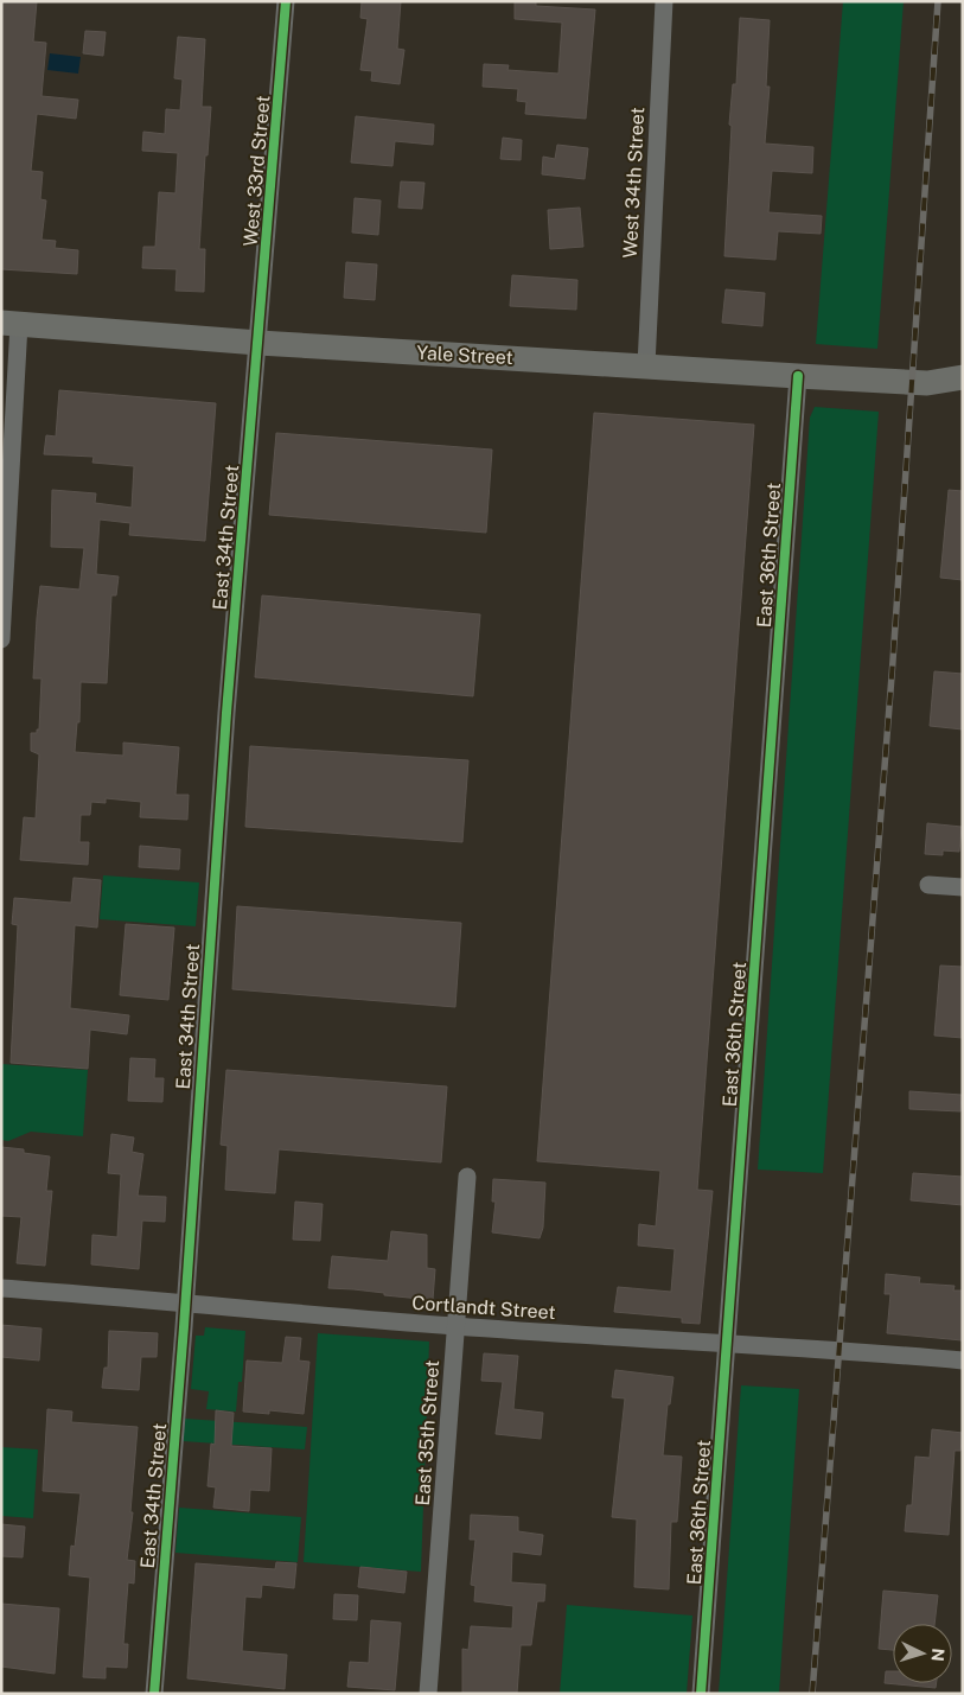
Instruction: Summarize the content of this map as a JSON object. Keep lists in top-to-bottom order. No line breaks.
{"streets":{"main road":["Yale Street"],"street":["West 33rd Street","West 34th Street","East 34th Street","East 36th Street","Cortlandt Street","East 35th Street"]},"crossings":[["West 33rd Street","Yale Street"],["West 33rd Street","East 34th Street"],["West 34th Street","Yale Street"],["Yale Street","East 34th Street"],["Yale Street","East 36th Street"],["East 34th Street","Cortlandt Street"],["East 36th Street","Cortlandt Street"],["Cortlandt Street","East 35th Street"]],"north":"right"}
